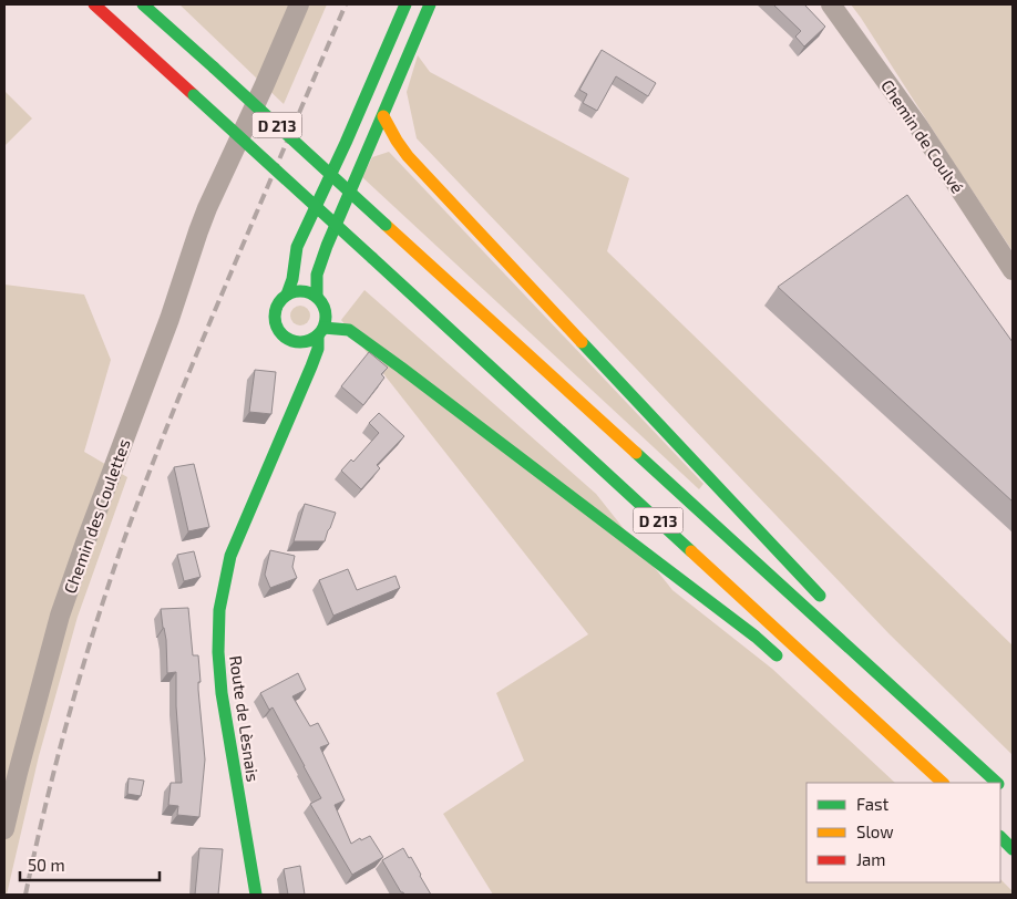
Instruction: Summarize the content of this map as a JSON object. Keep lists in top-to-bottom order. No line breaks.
{"streets":{"main road":["D 213","Route de Lèsnais"],"street":["Chemin de Coulvé","Chemin des Coulettes"]},"legend":["Fast","Slow","Jam"],"scale_bar":"50 m"}
